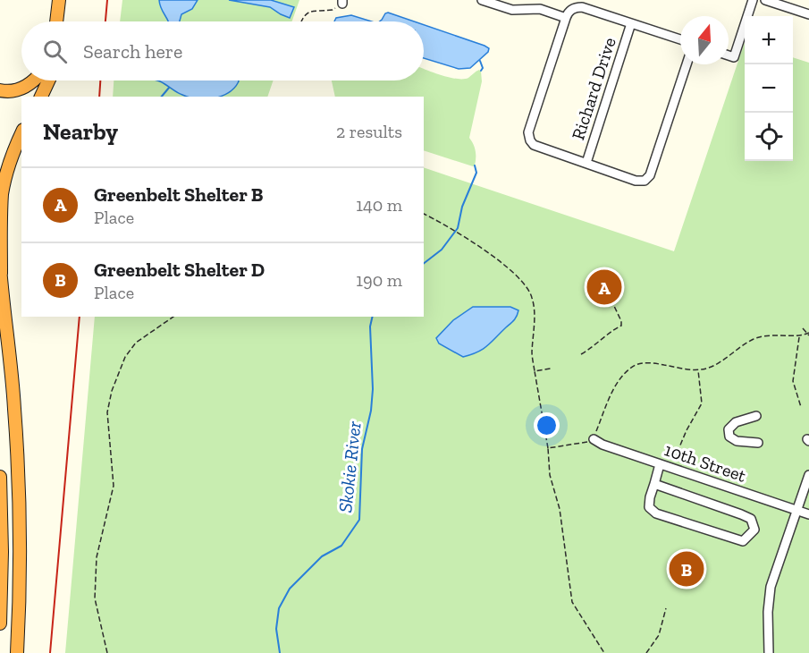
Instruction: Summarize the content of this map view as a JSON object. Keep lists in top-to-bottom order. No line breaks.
{"streets":{"street":["Richard Drive","10th Street"]},"water":["Skokie River"],"north":"top","page":{"map_buttons":["+","−"],"search":"Search here","heading":["Nearby","2 results"],"list":[{"mark":"A","name":"Greenbelt Shelter B","note":"Place","value":"140 m"},{"mark":"B","name":"Greenbelt Shelter D","note":"Place","value":"190 m"}],"pins":["A","B"]}}
